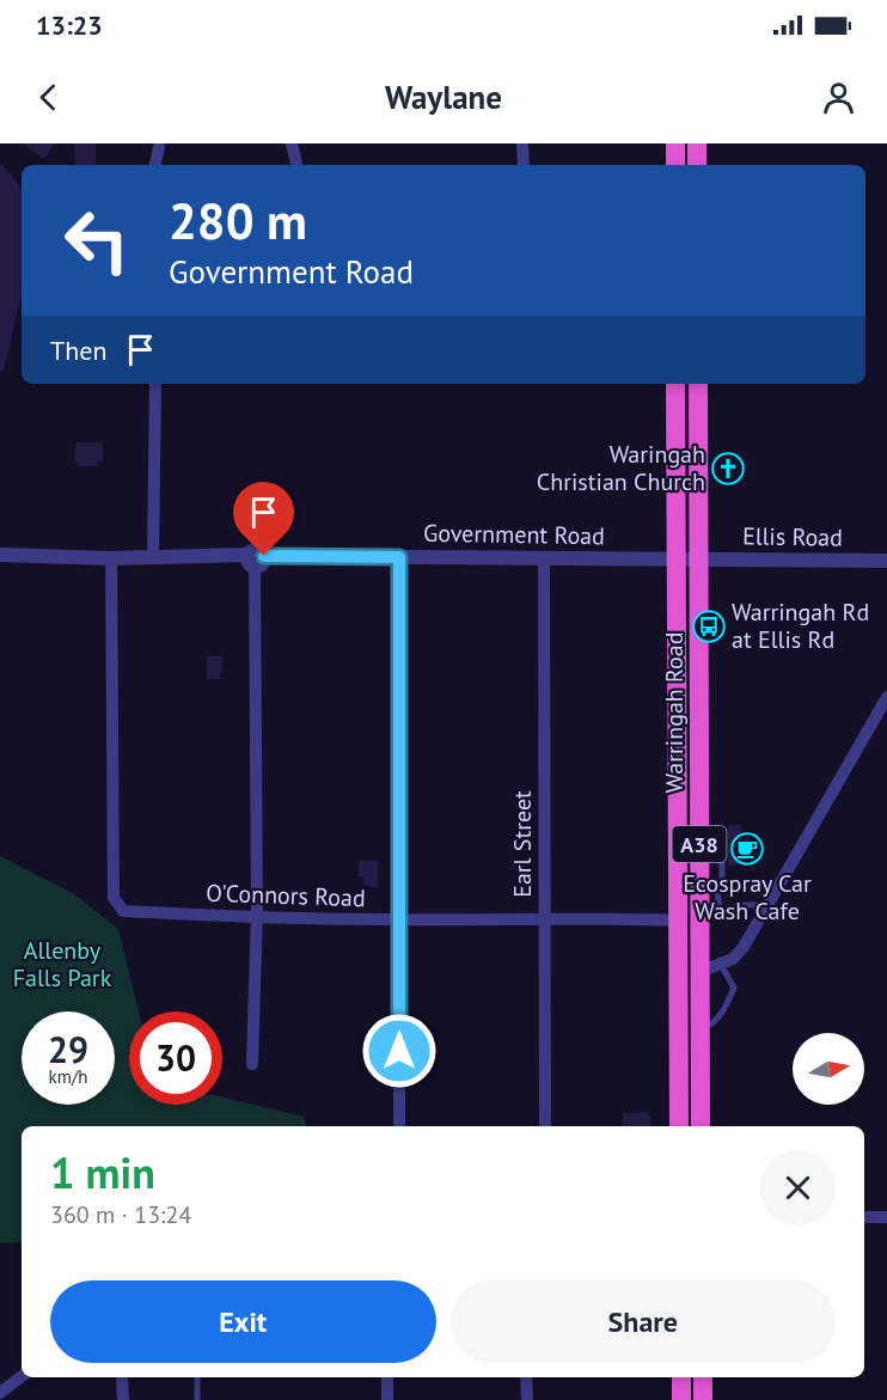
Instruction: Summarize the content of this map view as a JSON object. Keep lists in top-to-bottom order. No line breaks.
{"streets":{"highway":["Warringah Road","A38"],"street":["Government Road","Ellis Road","Earl Street","O'Connors Road"]},"crossings":[["Government Road","Ellis Road"],["Government Road","Warringah Road"],["Government Road","Earl Street"],["Government Road","O'Connors Road"],["Ellis Road","Warringah Road"],["Warringah Road","O'Connors Road"],["Earl Street","O'Connors Road"]],"parks":["Allenby Falls Park"],"places":{"church":["Waringah Christian Church"],"bus stop":["Warringah Rd at Ellis Rd"],"cafe":["Ecospray Car Wash Cafe"]},"north":"right","page":{"status":"13:23","header":"Waylane","turn":["280 m","Government Road"],"then":"Then","speed":"29 km/h","limit":"30","heading":["1 min","360 m · 13:24"],"buttons":["Exit","Share"]}}
